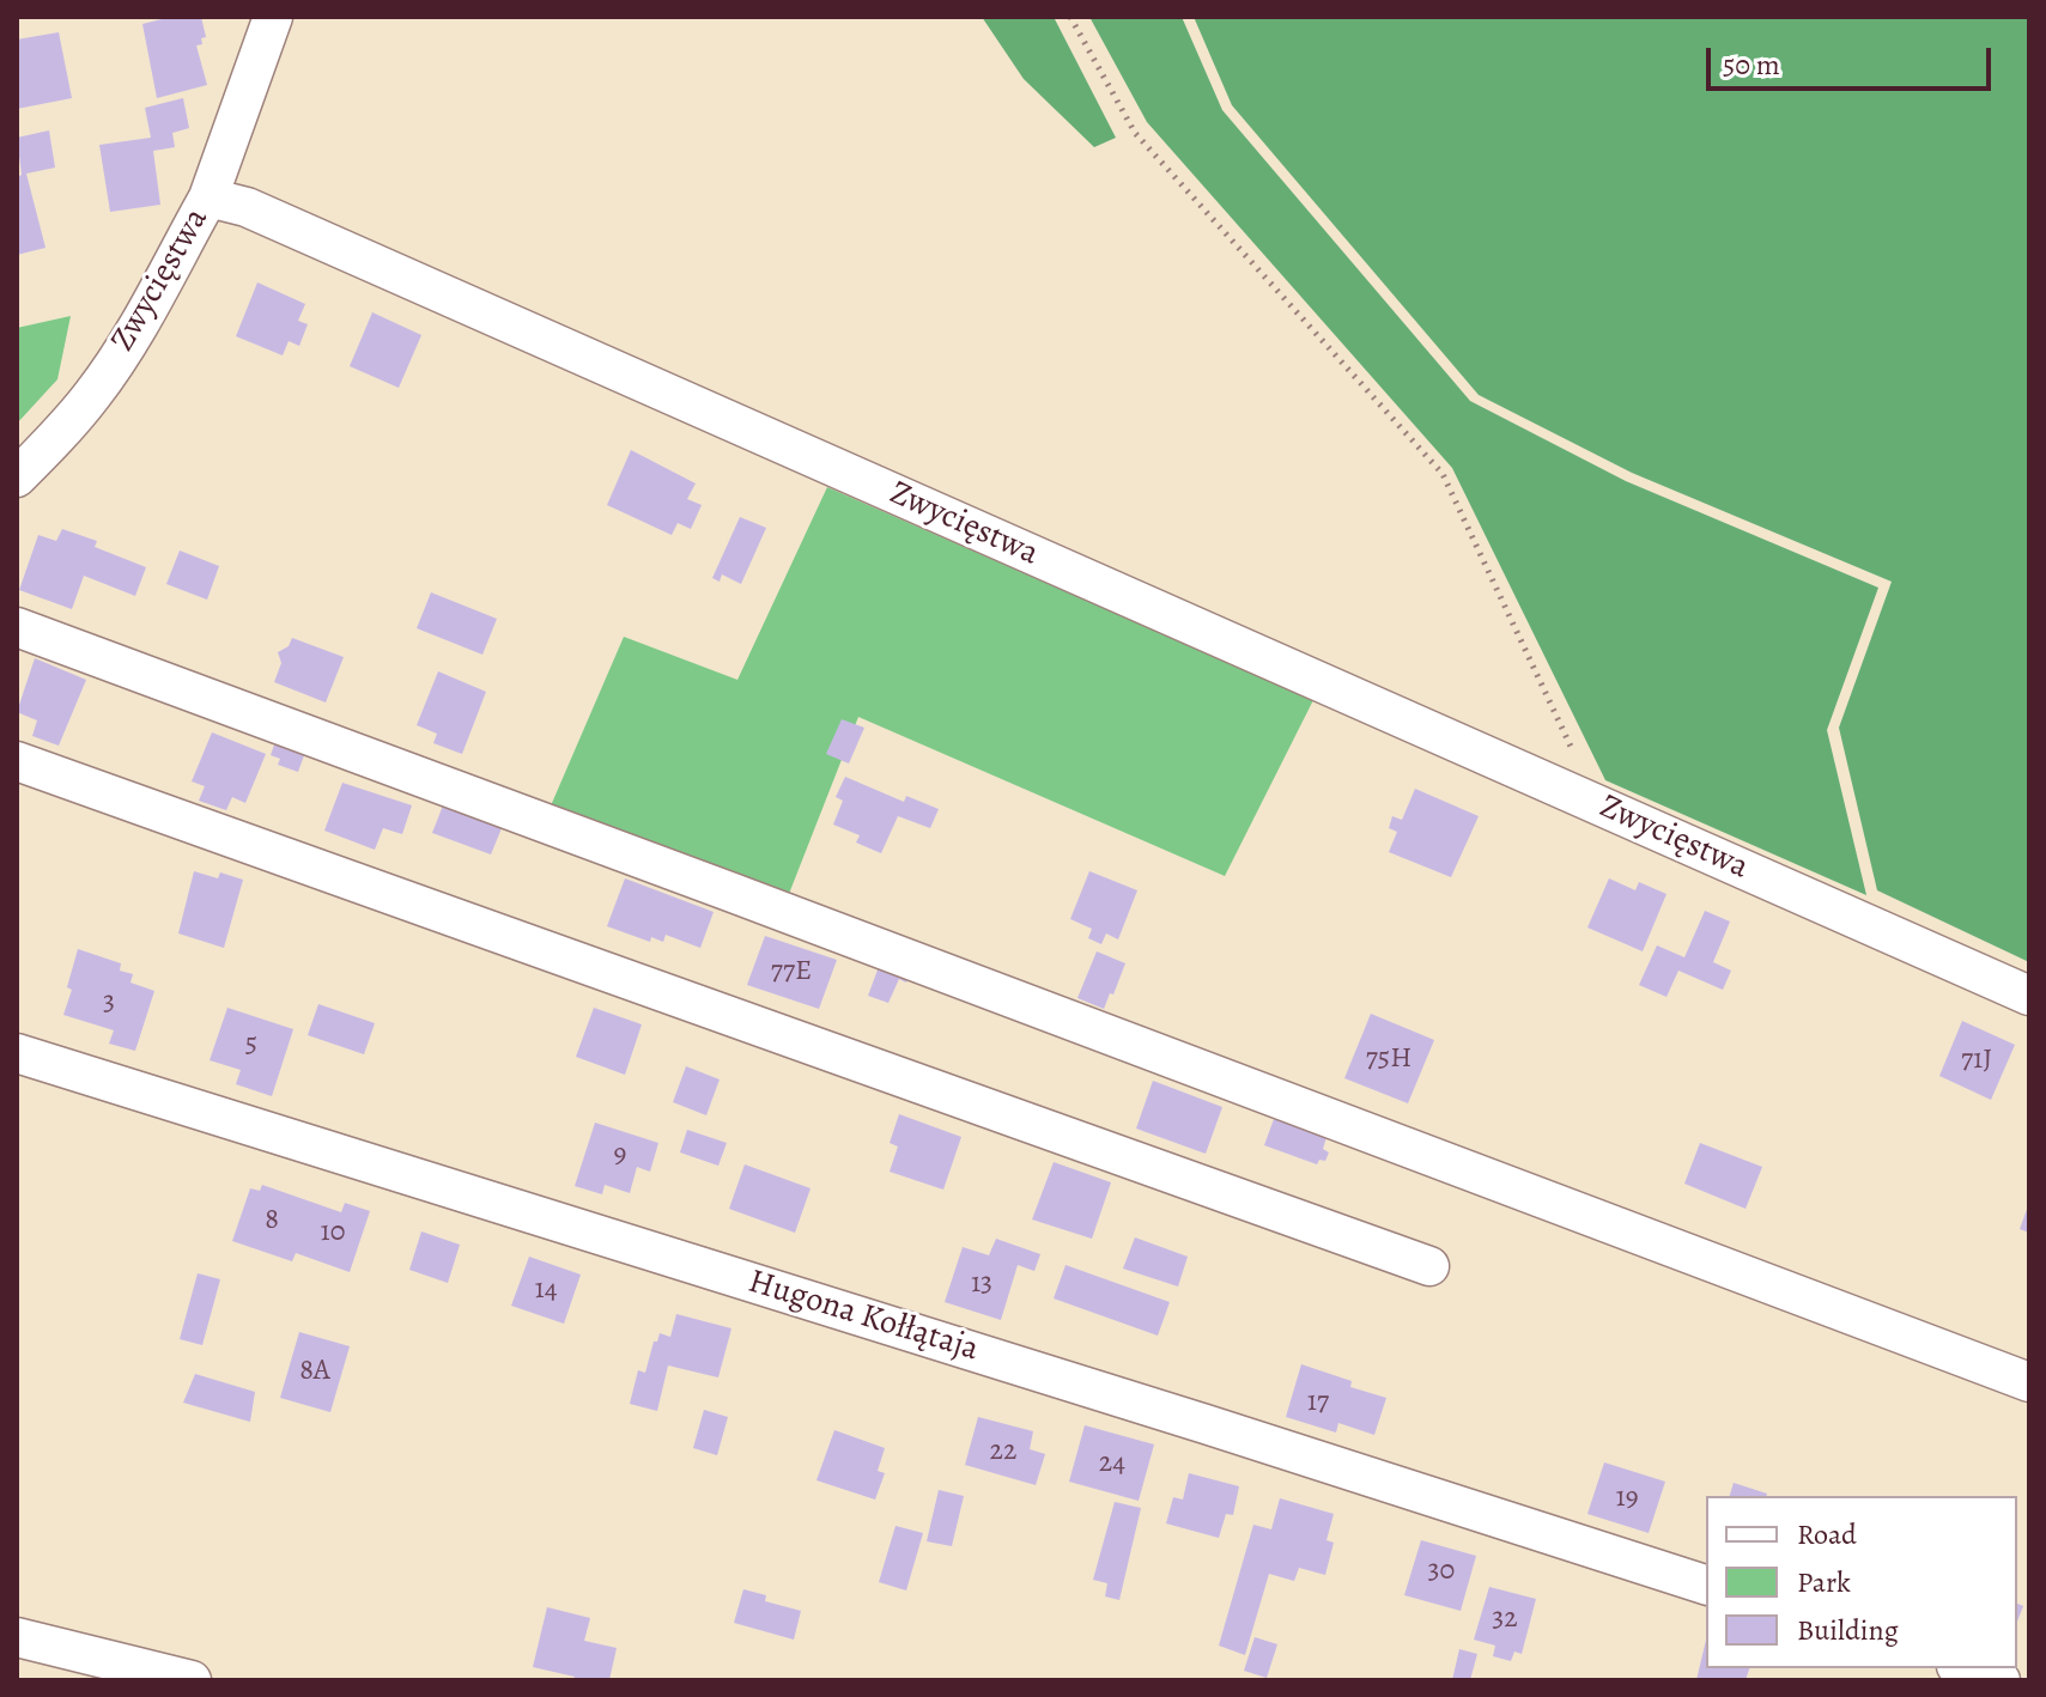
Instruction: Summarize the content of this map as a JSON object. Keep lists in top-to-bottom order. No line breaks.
{"streets":{"street":["Zwycięstwa","Hugona Kołłątaja"]},"house_numbers":["77E","3","5","75H","71J","9","8","10","13","14","8A","17","22","24","19","30","32"],"legend":["Road","Park","Building"],"scale_bar":"50 m"}
